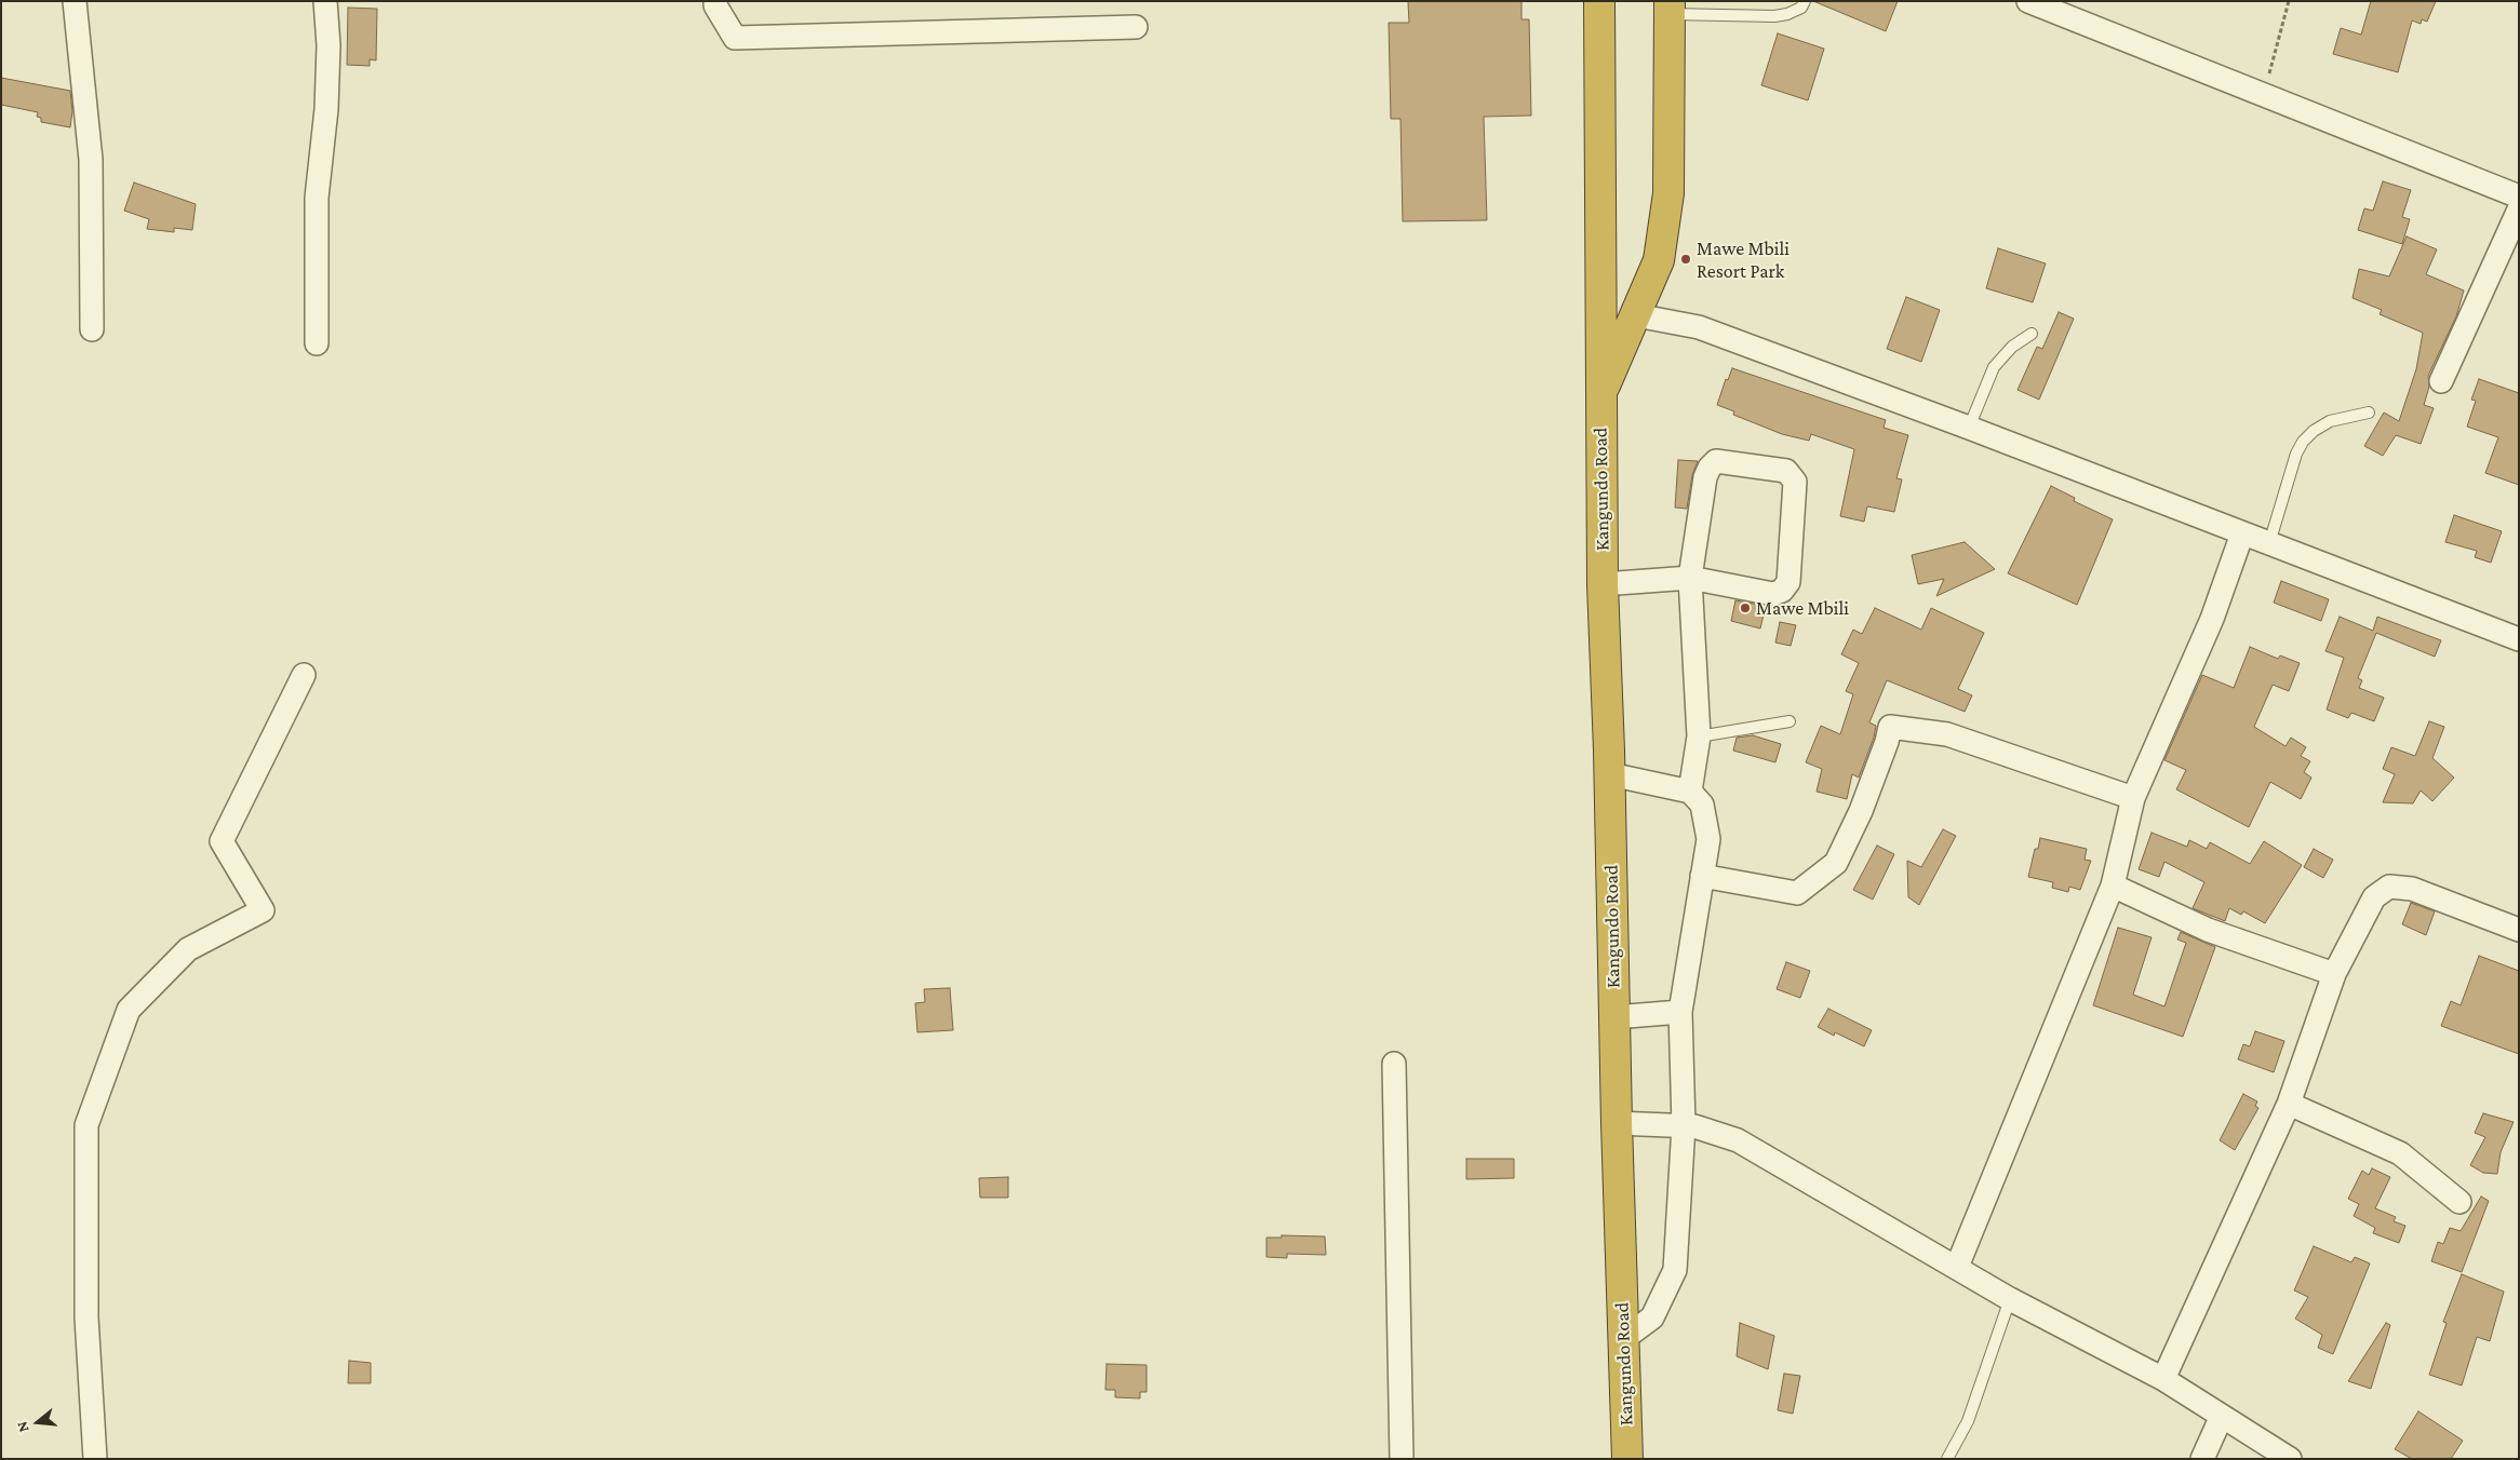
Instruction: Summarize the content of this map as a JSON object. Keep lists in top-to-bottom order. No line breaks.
{"streets":{"highway":["Kangundo Road"]},"places":["Mawe Mbili Resort Park","Mawe Mbili"],"north":"left"}
